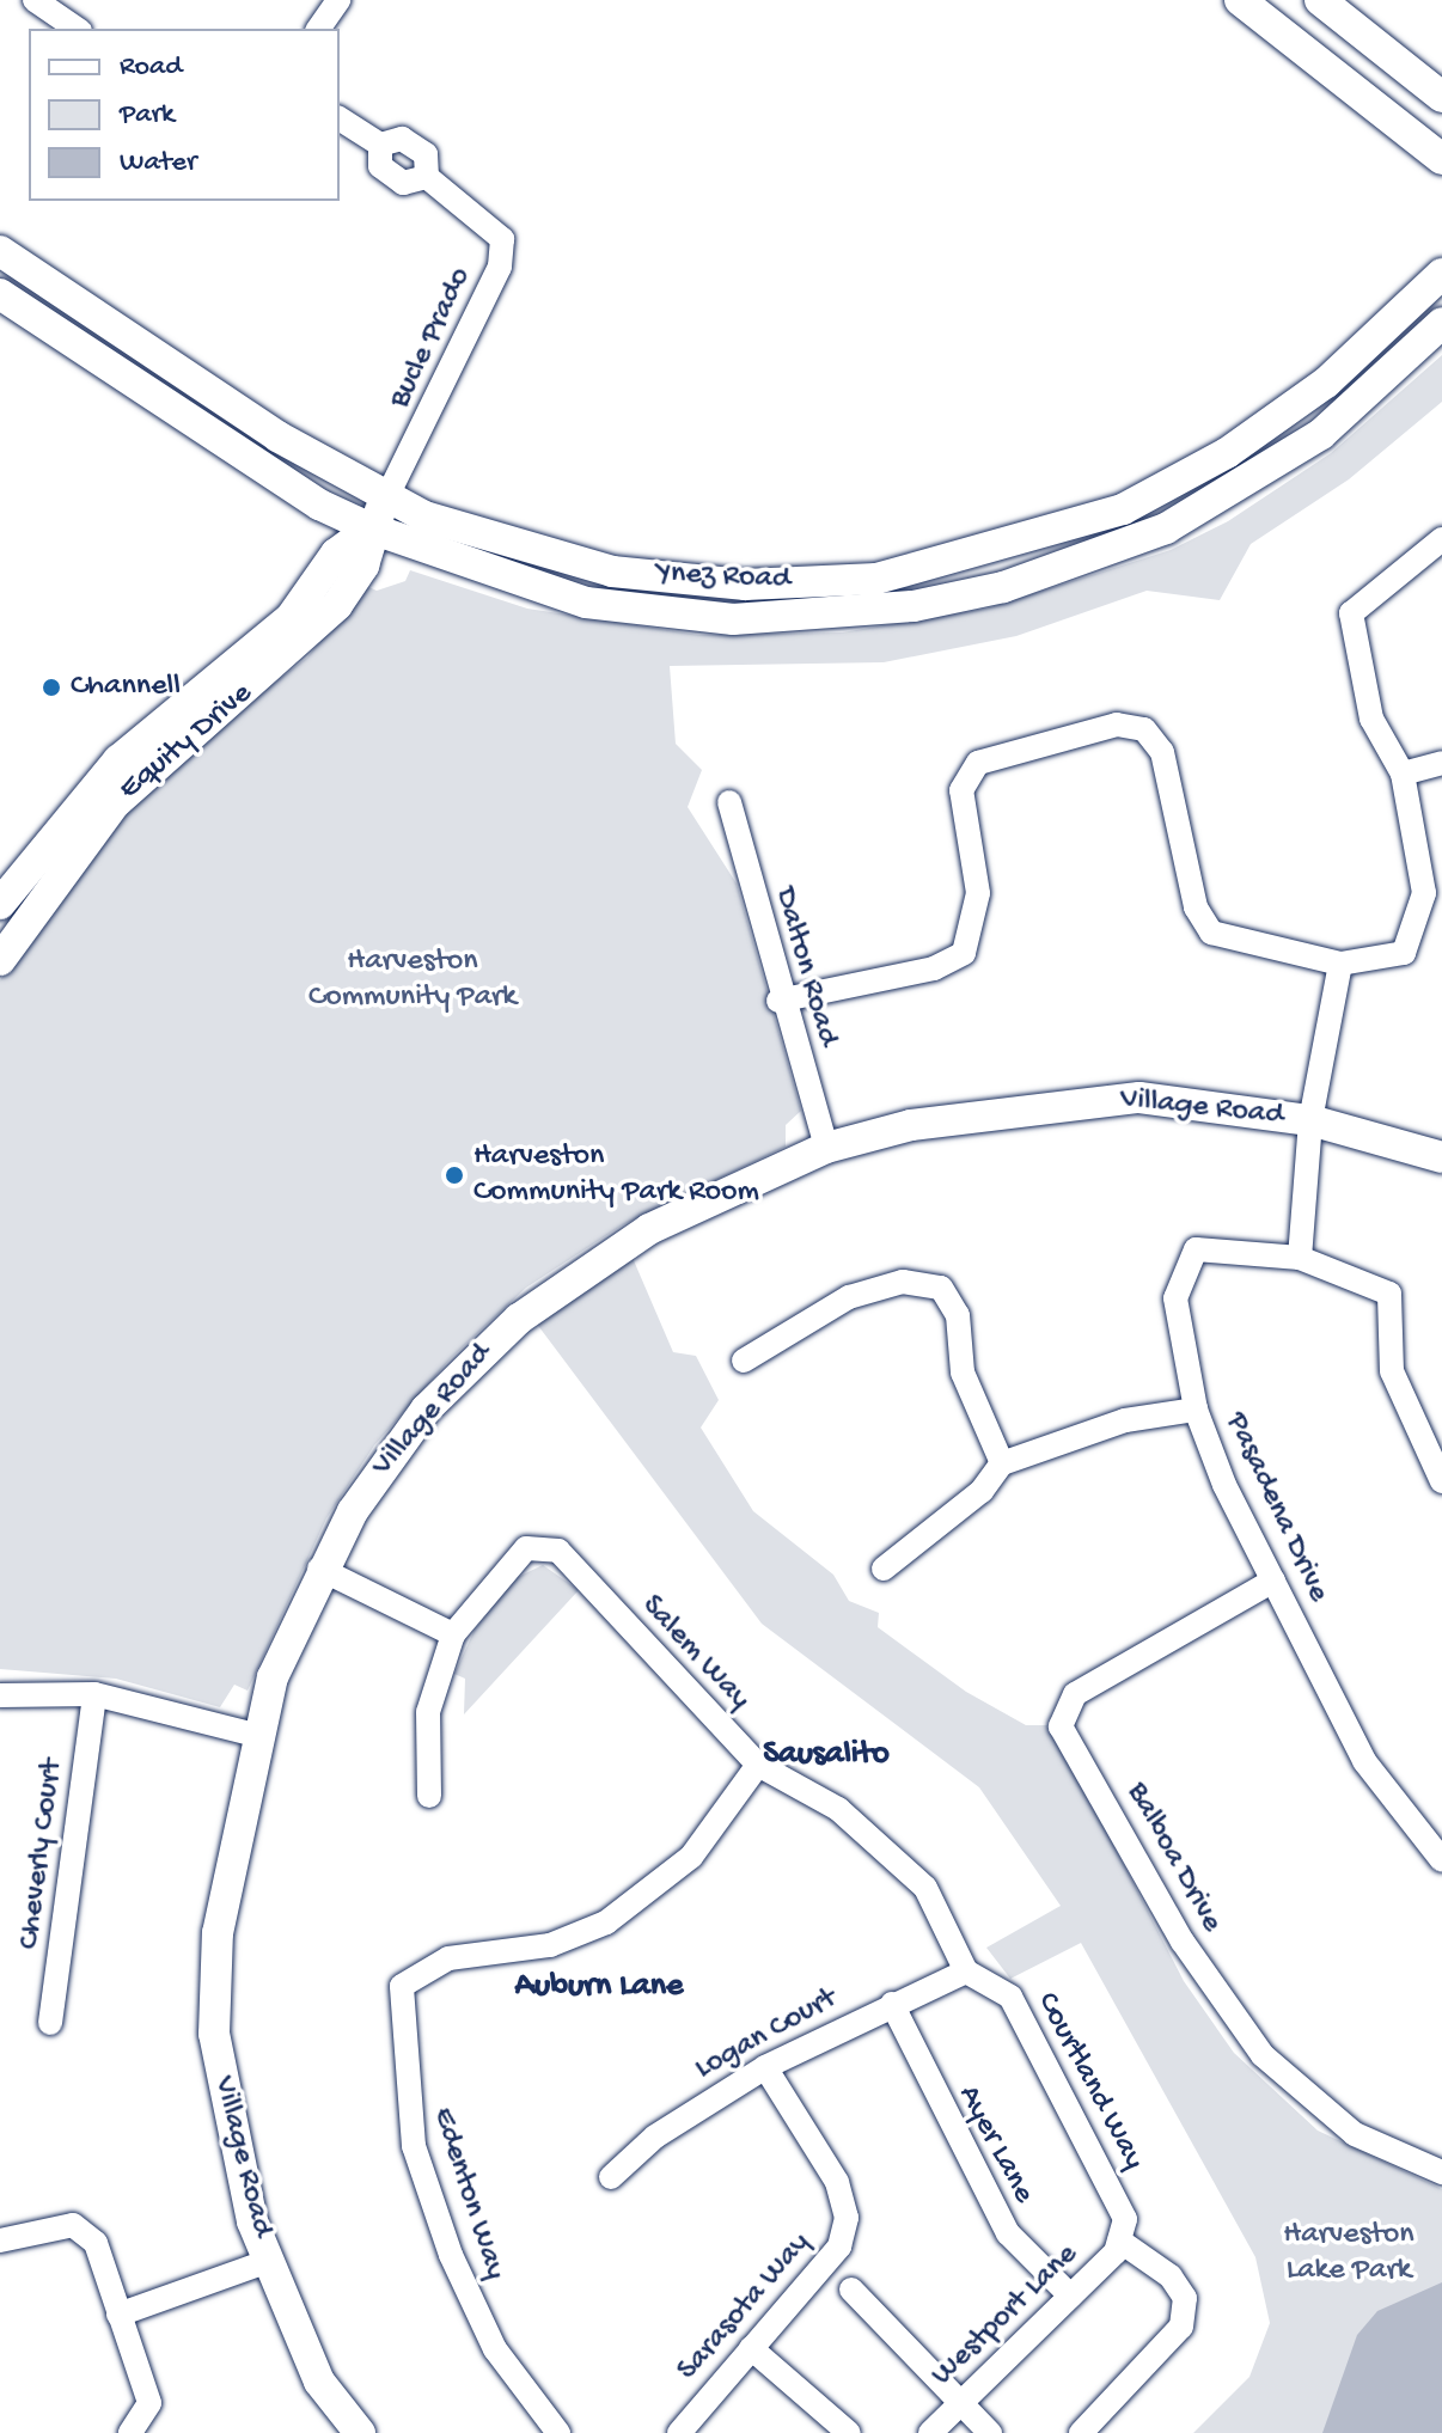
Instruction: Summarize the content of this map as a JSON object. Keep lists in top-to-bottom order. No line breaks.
{"streets":{"main road":["Ynez Road","Equity Drive","Village Road"],"street":["Bucle Prado","Dalton Road","Pasadena Drive","Salem Way","Cheverly Court","Balboa Drive","Logan Court","Courtland Way","Ayer Lane","Edenton Way","Sarasota Way","Westport Lane"]},"crossings":[["Bucle Prado","Ynez Road"],["Bucle Prado","Equity Drive"],["Ynez Road","Equity Drive"],["Dalton Road","Village Road"],["Pasadena Drive","Balboa Drive"],["Salem Way","Logan Court"],["Salem Way","Courtland Way"],["Salem Way","Edenton Way"],["Logan Court","Courtland Way"],["Logan Court","Ayer Lane"],["Logan Court","Sarasota Way"],["Courtland Way","Westport Lane"],["Ayer Lane","Westport Lane"]],"districts":["Sausalito","Auburn Lane"],"parks":["Harveston Community Park","Harveston Lake Park"],"places":["Channell","Harveston Community Park Room"],"legend":["Road","Park","Water"]}
